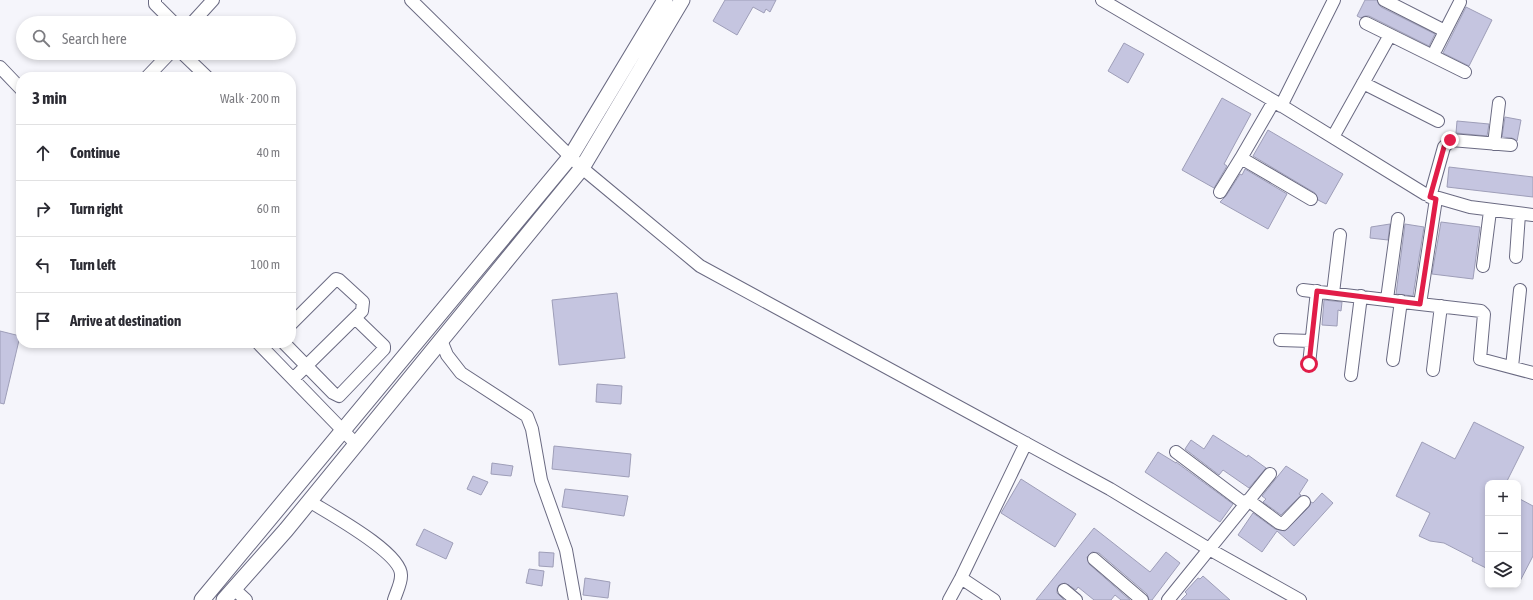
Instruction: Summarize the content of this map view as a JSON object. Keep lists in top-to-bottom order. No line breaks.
{"page":{"search":"Search here","heading":["3 min","Walk · 200 m"],"list":[["Continue","40 m"],["Turn right","60 m"],["Turn left","100 m"],"Arrive at destination"],"map_buttons":["+","−"]}}
